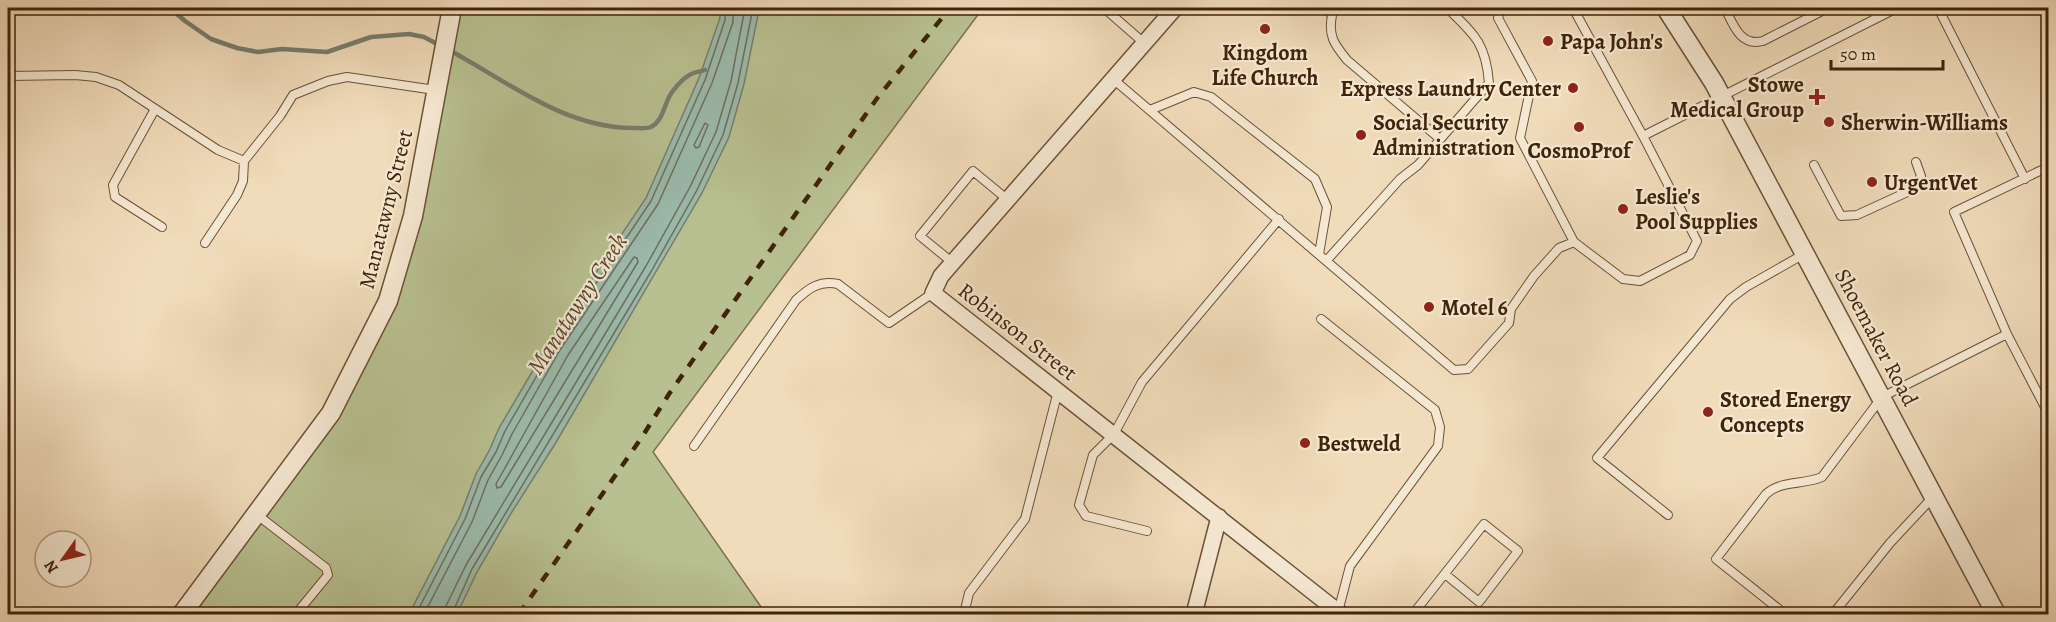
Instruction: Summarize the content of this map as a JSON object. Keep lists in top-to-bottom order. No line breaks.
{"streets":{"street":["Manatawny Street","Robinson Street","Shoemaker Road"]},"water":["Manatawny Creek"],"places":{"other":["Kingdom Life Church","Papa John's","Express Laundry Center","Sherwin-Williams","CosmoProf","Social Security Administration","UrgentVet","Leslie's Pool Supplies","Motel 6","Stored Energy Concepts","Bestweld"],"health":["Stowe Medical Group"]},"scale_bar":"50 m","north":"bottom left"}
